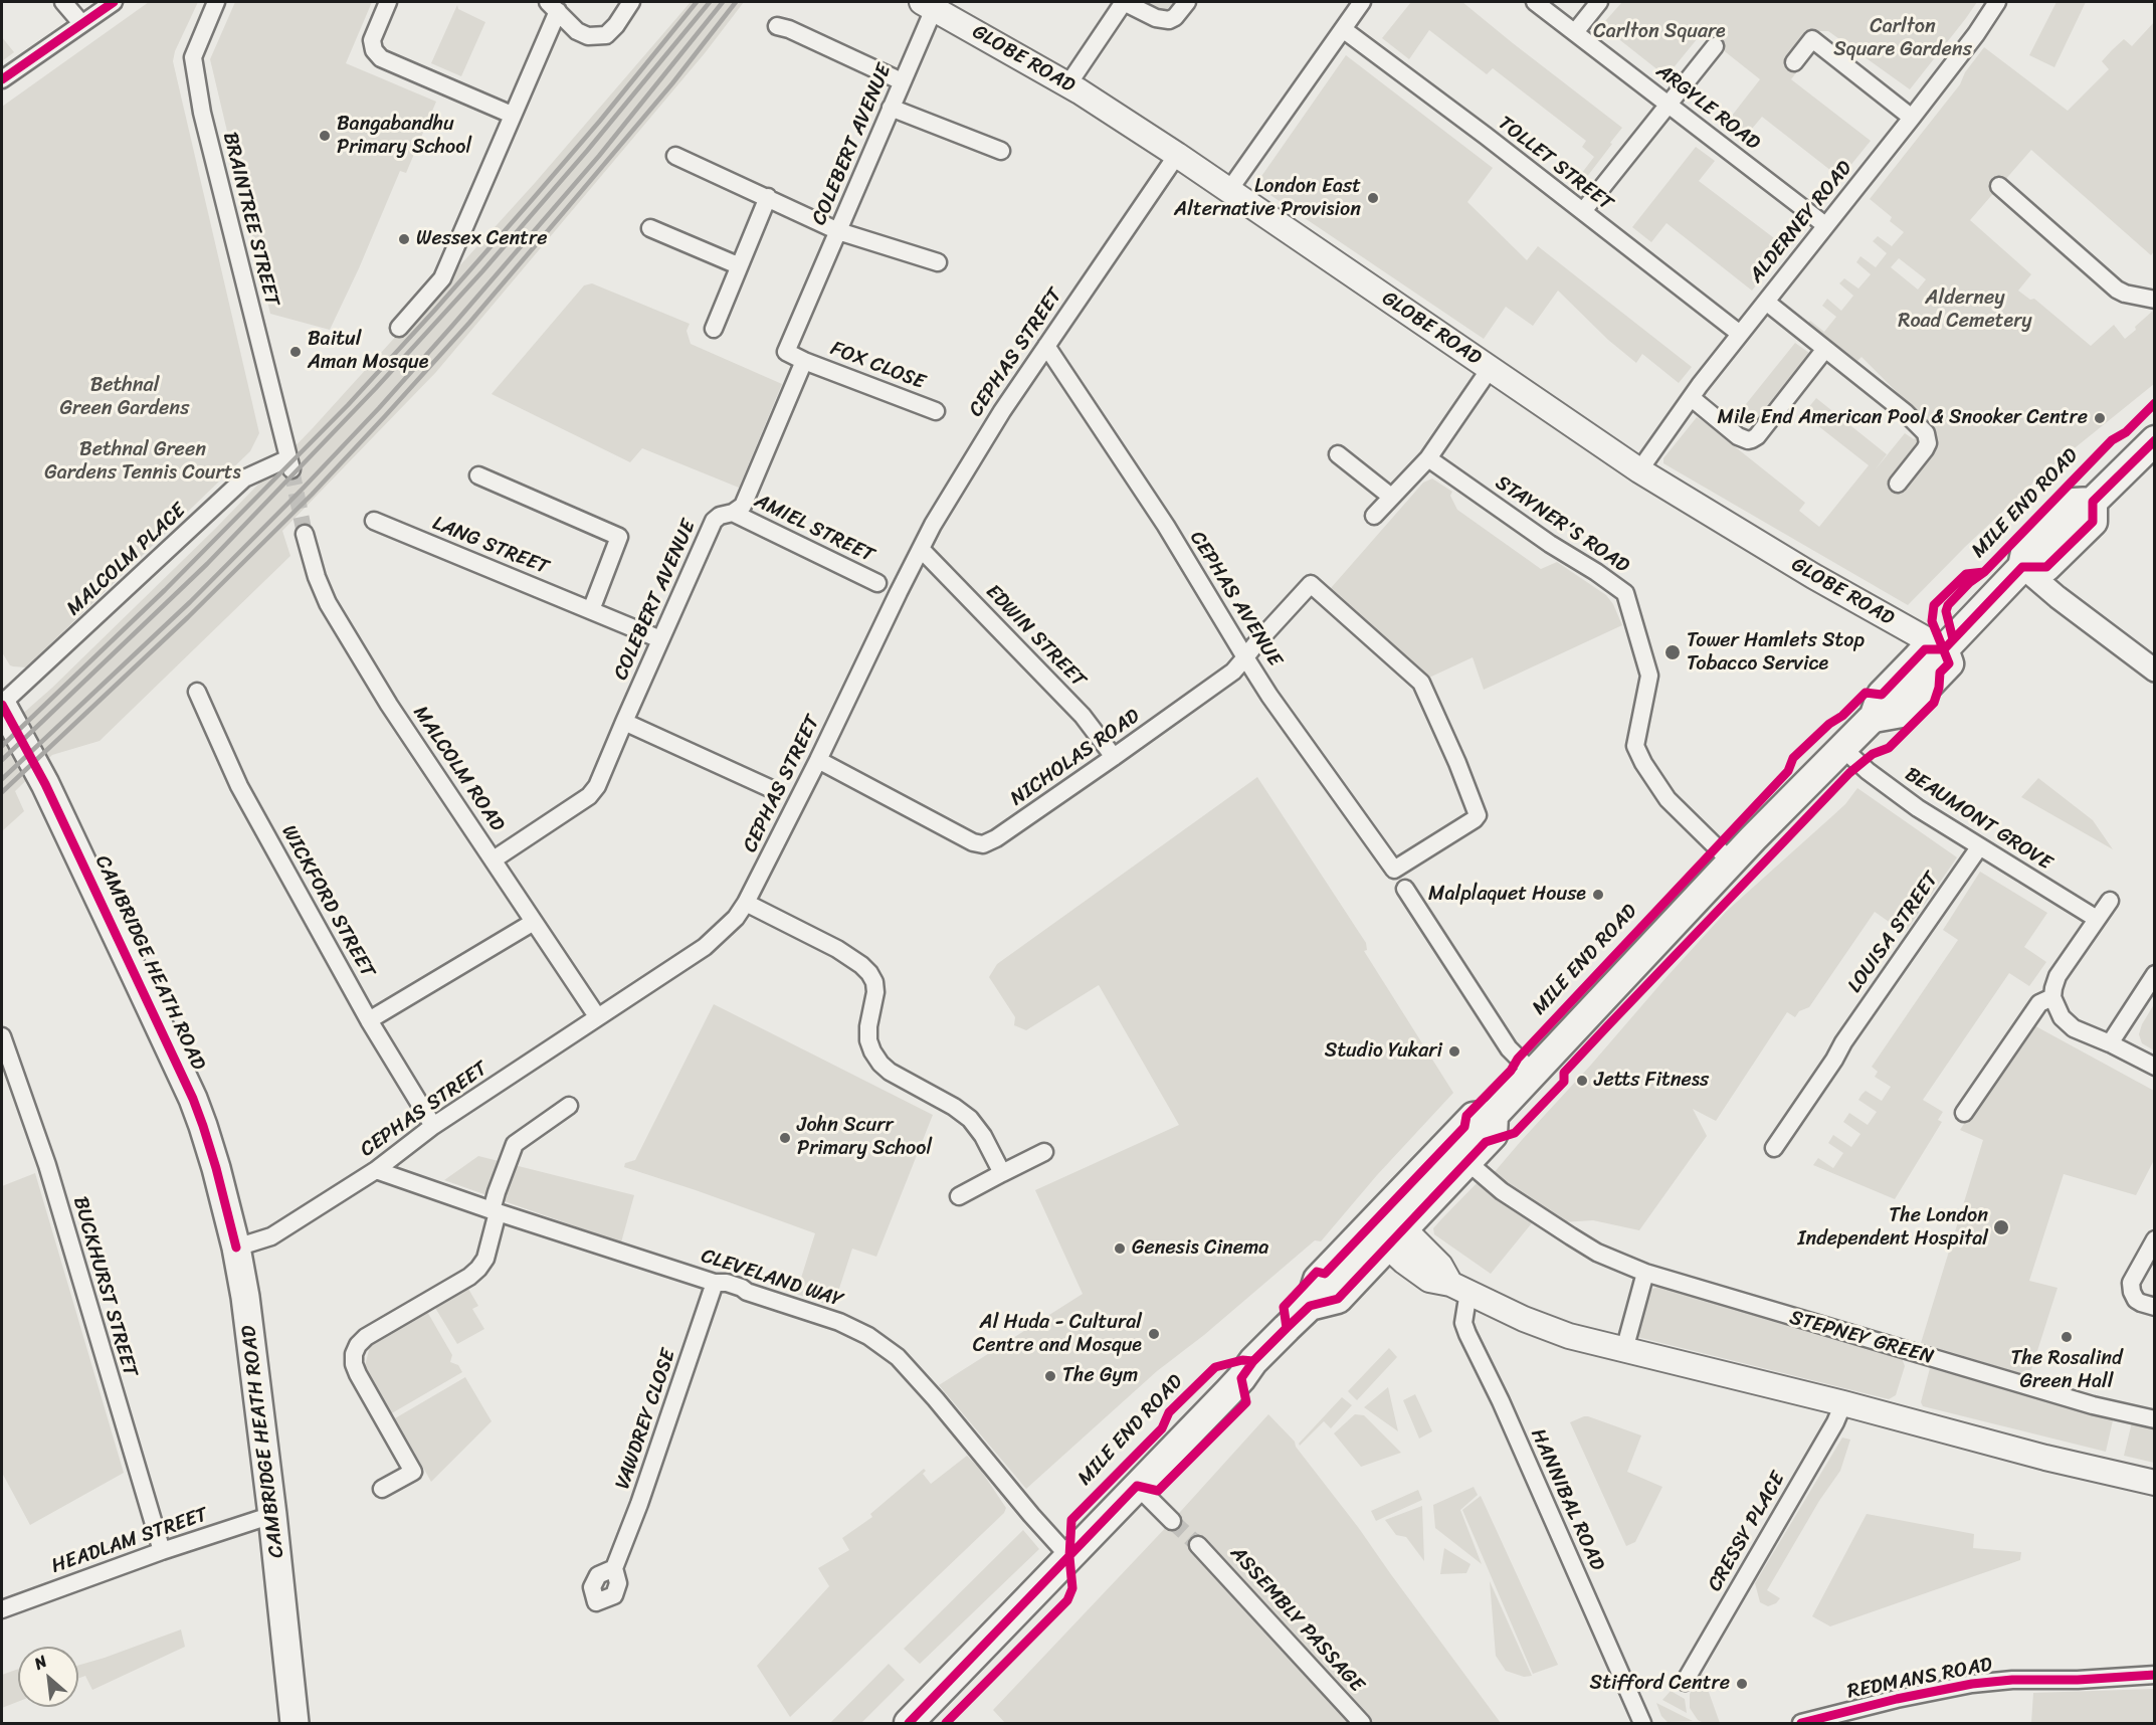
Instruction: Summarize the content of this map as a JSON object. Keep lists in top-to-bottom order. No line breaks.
{"streets":{"highway":["MILE END ROAD"],"main road":["GLOBE ROAD","CAMBRIDGE HEATH ROAD"],"street":["ARGYLE ROAD","COLEBERT AVENUE","TOLLET STREET","BRAINTREE STREET","ALDERNEY ROAD","CEPHAS STREET","FOX CLOSE","STAYNER'S ROAD","AMIEL STREET","LANG STREET","MALCOLM PLACE","CEPHAS AVENUE","EDWIN STREET","NICHOLAS ROAD","MALCOLM ROAD","BEAUMONT GROVE","WICKFORD STREET","LOUISA STREET","CLEVELAND WAY","BUCKHURST STREET","STEPNEY GREEN","VAWDREY CLOSE","HANNIBAL ROAD","CRESSY PLACE","HEADLAM STREET","ASSEMBLY PASSAGE","REDMANS ROAD"]},"crossings":[["GLOBE ROAD","COLEBERT AVENUE"],["GLOBE ROAD","ALDERNEY ROAD"],["GLOBE ROAD","CEPHAS STREET"],["GLOBE ROAD","MILE END ROAD"],["ARGYLE ROAD","ALDERNEY ROAD"],["COLEBERT AVENUE","FOX CLOSE"],["COLEBERT AVENUE","AMIEL STREET"],["COLEBERT AVENUE","LANG STREET"],["COLEBERT AVENUE","MALCOLM ROAD"],["TOLLET STREET","ALDERNEY ROAD"],["BRAINTREE STREET","MALCOLM PLACE"],["CEPHAS STREET","CEPHAS AVENUE"],["CEPHAS STREET","EDWIN STREET"],["CEPHAS STREET","NICHOLAS ROAD"],["CEPHAS STREET","MALCOLM ROAD"],["CEPHAS STREET","WICKFORD STREET"],["CEPHAS STREET","CAMBRIDGE HEATH ROAD"],["CEPHAS STREET","CLEVELAND WAY"],["MILE END ROAD","STAYNER'S ROAD"],["MILE END ROAD","BEAUMONT GROVE"],["MILE END ROAD","CLEVELAND WAY"],["MILE END ROAD","STEPNEY GREEN"],["MALCOLM PLACE","CAMBRIDGE HEATH ROAD"],["CEPHAS AVENUE","NICHOLAS ROAD"],["EDWIN STREET","NICHOLAS ROAD"],["BEAUMONT GROVE","LOUISA STREET"],["CAMBRIDGE HEATH ROAD","HEADLAM STREET"],["CLEVELAND WAY","VAWDREY CLOSE"],["BUCKHURST STREET","HEADLAM STREET"]],"parks":["Carlton Square Gardens","Carlton Square","Alderney Road Cemetery","Bethnal Green Gardens","Bethnal Green Gardens Tennis Courts"],"places":["Bangabandhu Primary School","London East Alternative Provision","Wessex Centre","Baitul Aman Mosque","Mile End American Pool & Snooker Centre","Tower Hamlets Stop Tobacco Service","Malplaquet House","Studio Yukari","Jetts Fitness","John Scurr Primary School","The London Independent Hospital","Genesis Cinema","Al Huda - Cultural Centre and Mosque","The Rosalind Green Hall","The Gym","Stifford Centre"],"north":"top left"}
